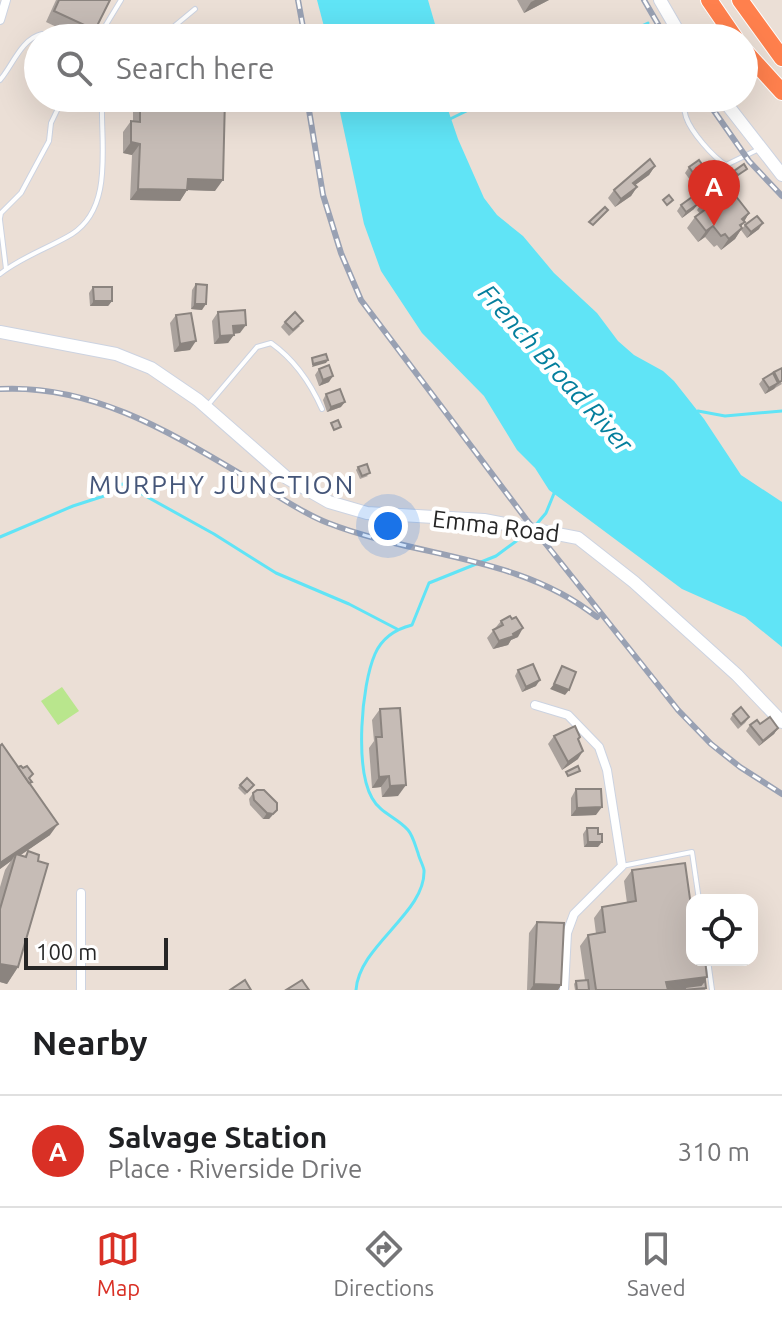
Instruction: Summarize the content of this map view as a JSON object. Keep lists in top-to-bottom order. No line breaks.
{"streets":{"street":["Emma Road"]},"districts":["MURPHY JUNCTION"],"water":["French Broad River"],"scale_bar":"100 m","page":{"search":"Search here","pins":"A","scale":"100 m","heading":"Nearby","list":[{"mark":"A","name":"Salvage Station","note":"Place · Riverside Drive","value":"310 m"}],"nav":["Map","Directions","Saved"]}}
